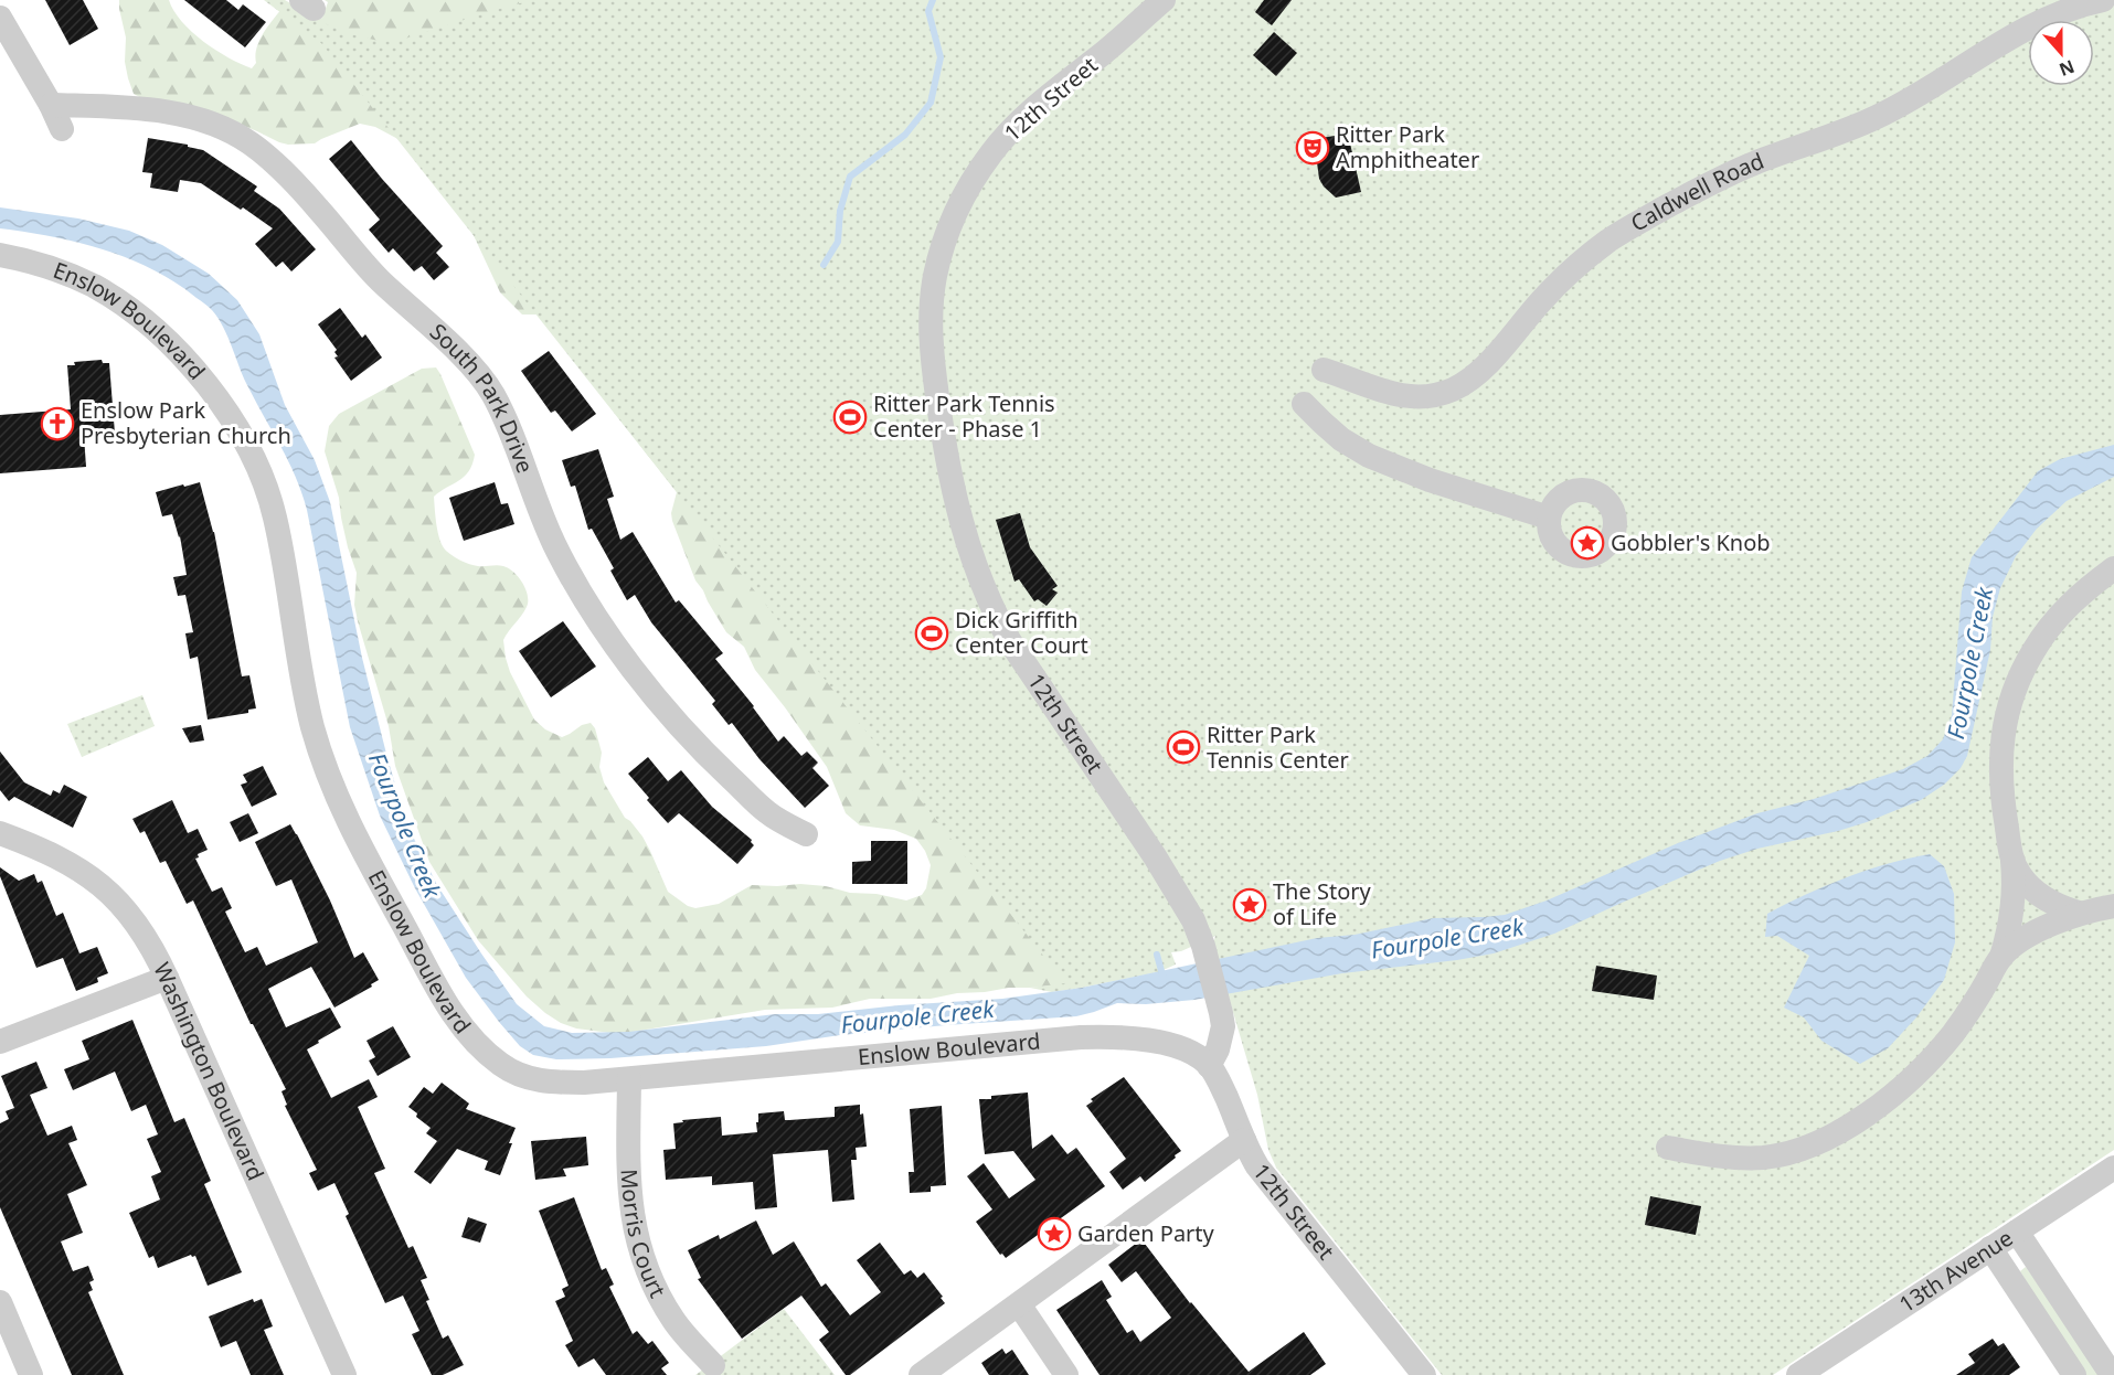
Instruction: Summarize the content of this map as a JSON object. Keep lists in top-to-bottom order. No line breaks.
{"streets":{"street":["12th Street","Caldwell Road","Enslow Boulevard","South Park Drive","Washington Boulevard","Morris Court","13th Avenue"]},"crossings":[["12th Street","Enslow Boulevard"],["Enslow Boulevard","Morris Court"]],"water":["Fourpole Creek"],"places":{"theatre":["Ritter Park Amphitheater"],"sports":["Ritter Park Tennis Center - Phase 1","Dick Griffith Center Court","Ritter Park Tennis Center"],"church":["Enslow Park Presbyterian Church"],"place":["Gobbler's Knob","The Story of Life","Garden Party"]},"north":"bottom"}
